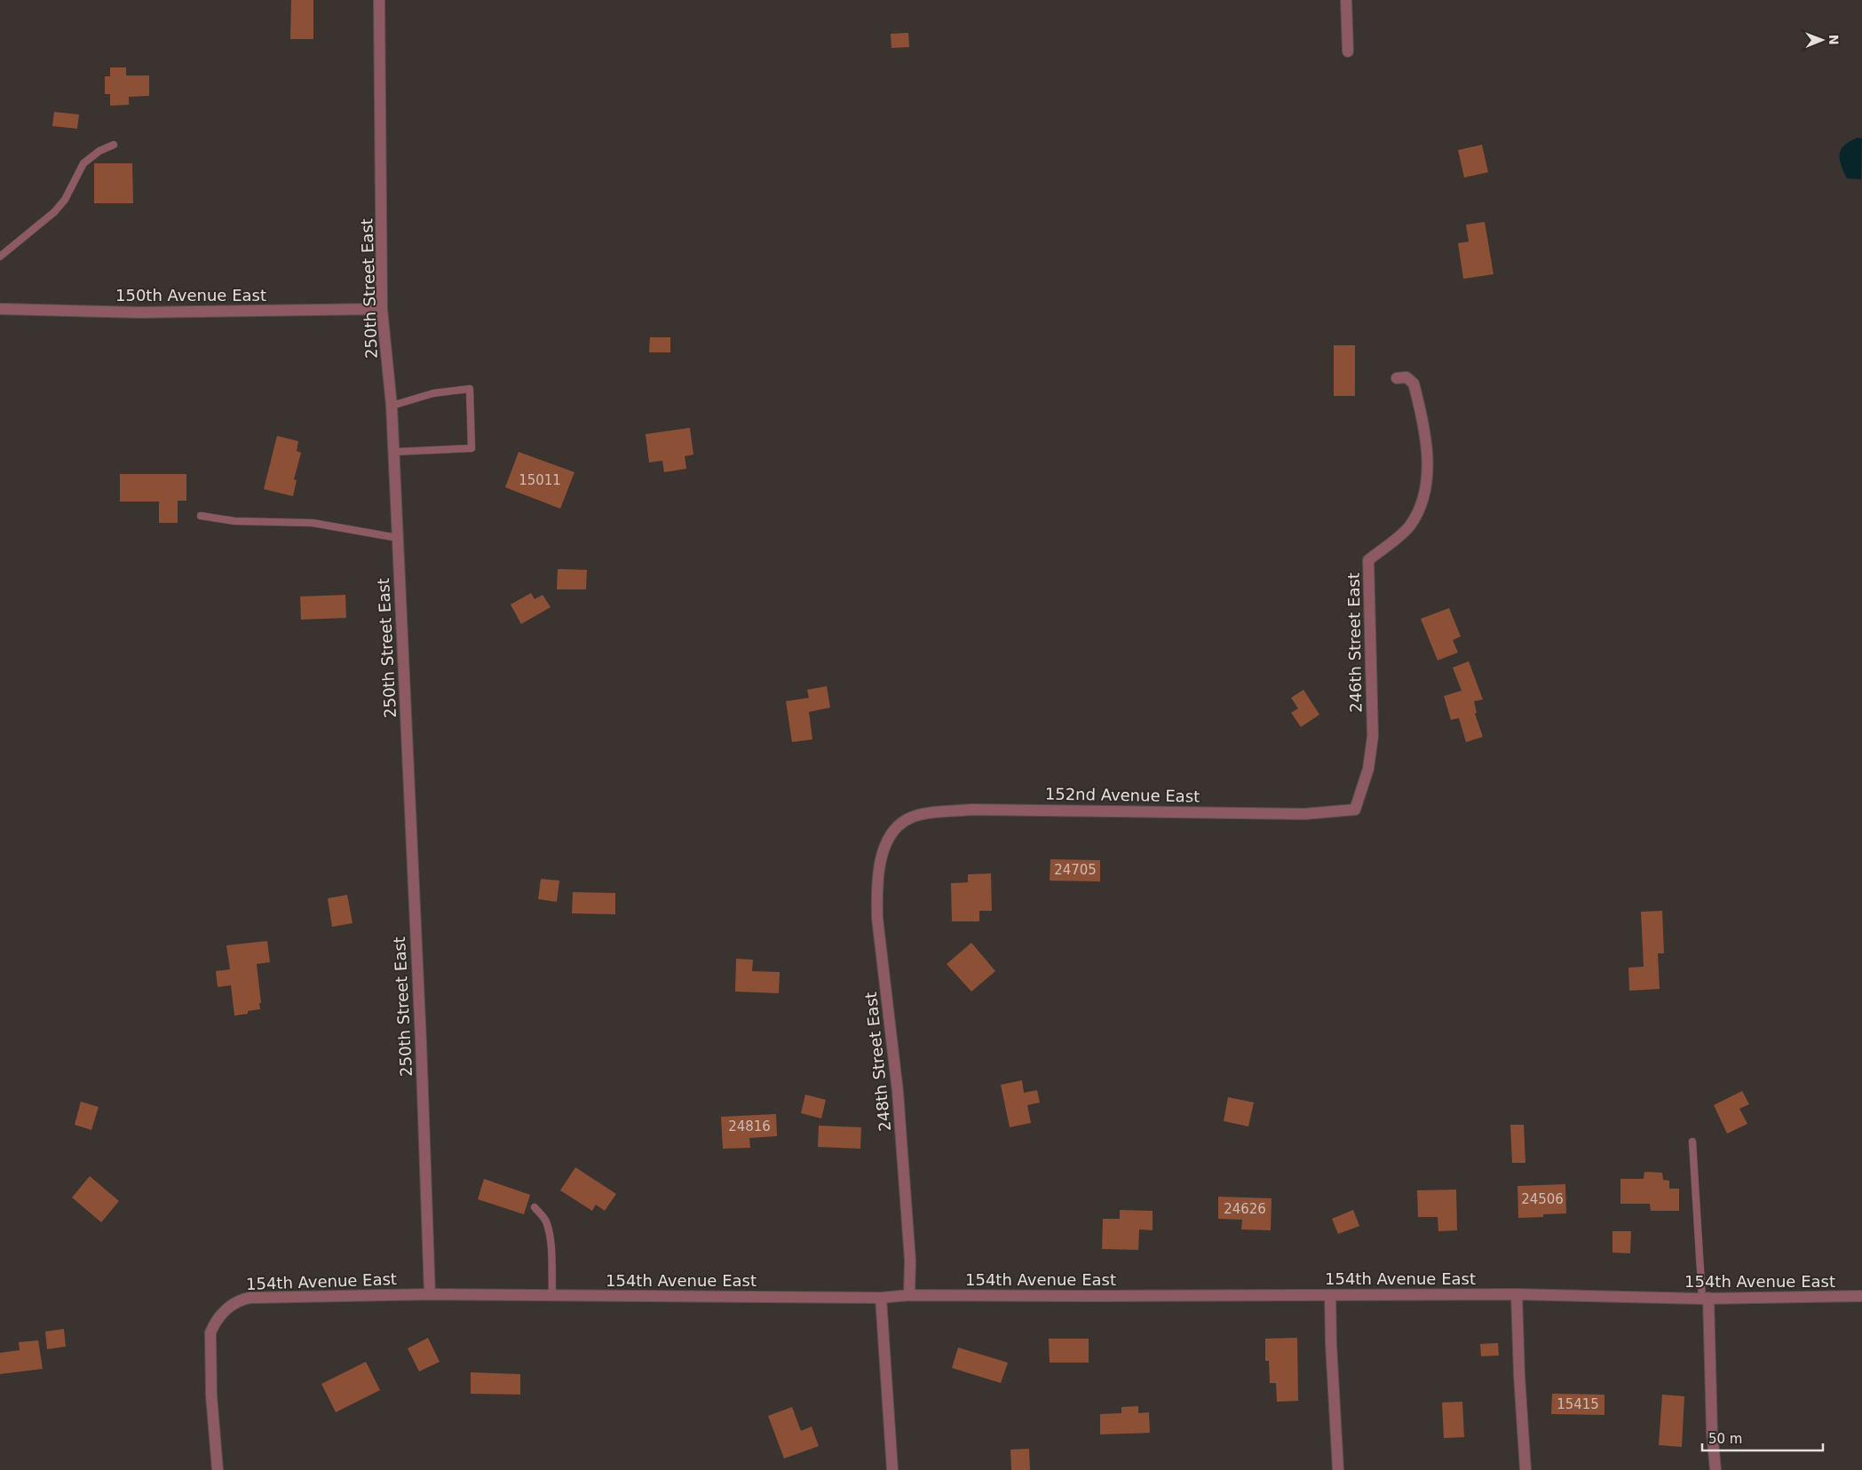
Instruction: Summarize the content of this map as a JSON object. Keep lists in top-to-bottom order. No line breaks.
{"streets":{"street":["250th Street East","150th Avenue East","246th Street East","152nd Avenue East","248th Street East","154th Avenue East"]},"crossings":[["250th Street East","150th Avenue East"],["250th Street East","154th Avenue East"],["246th Street East","152nd Avenue East"],["152nd Avenue East","248th Street East"],["248th Street East","154th Avenue East"]],"house_numbers":["15011","24705","24816","24506","24626","15415"],"scale_bar":"50 m","north":"right"}
